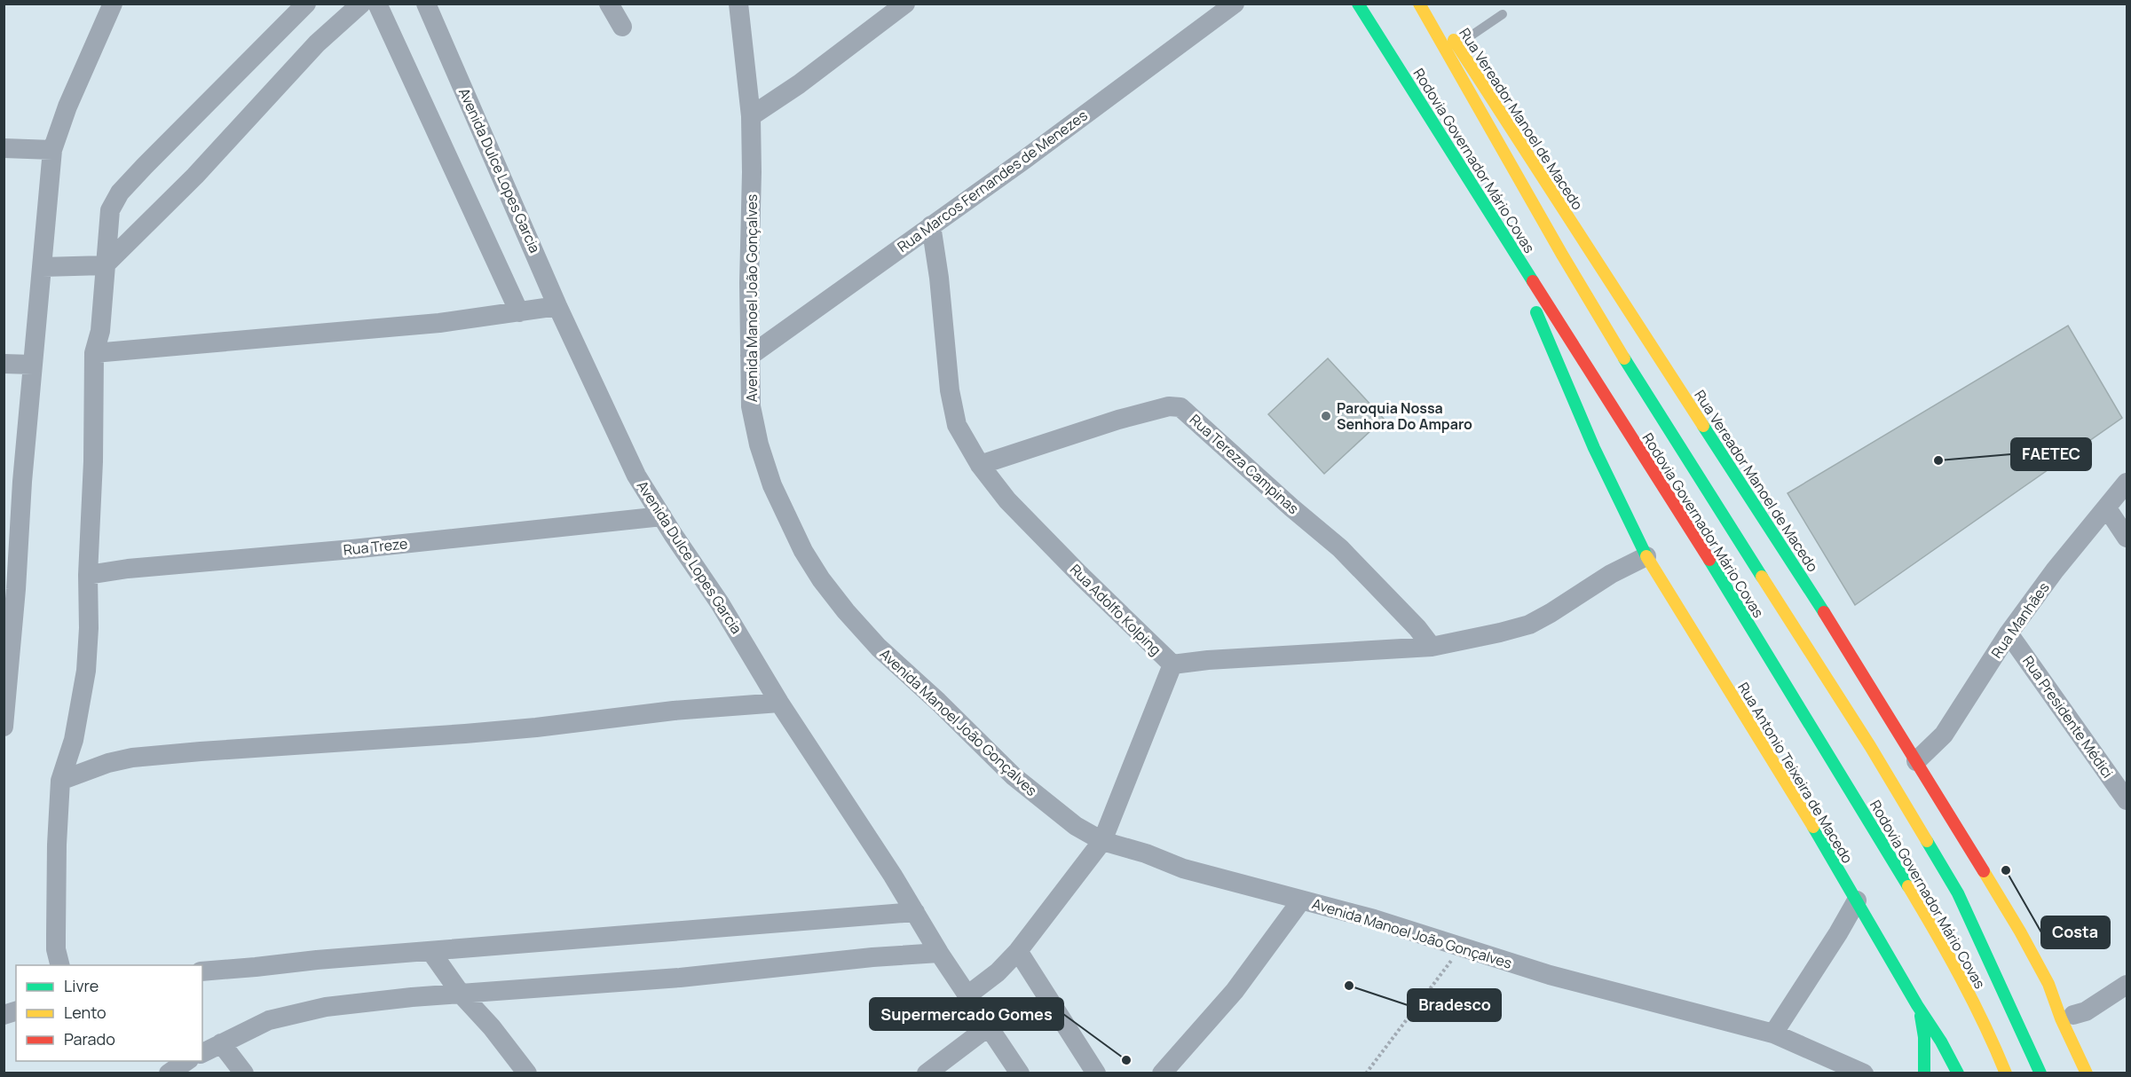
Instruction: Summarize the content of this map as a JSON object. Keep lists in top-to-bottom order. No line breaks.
{"streets":{"main road":["Rua Vereador Manoel de Macedo","Rodovia Governador Mário Covas","Rua Antonio Teixeira de Macedo"],"street":["Avenida Dulce Lopes Garcia","Rua Marcos Fernandes de Menezes","Avenida Manoel João Gonçalves","Rua Tereza Campinas","Rua Treze","Rua Adolfo Kolping","Rua Manhães","Rua Presidente Médici"]},"crossings":[["Rua Vereador Manoel de Macedo","Rua Manhães"],["Rodovia Governador Mário Covas","Rua Antonio Teixeira de Macedo"],["Avenida Dulce Lopes Garcia","Rua Treze"],["Rua Marcos Fernandes de Menezes","Avenida Manoel João Gonçalves"],["Rua Marcos Fernandes de Menezes","Rua Adolfo Kolping"],["Rua Tereza Campinas","Rua Adolfo Kolping"],["Rua Adolfo Kolping","Rua Antonio Teixeira de Macedo"],["Rua Manhães","Rua Presidente Médici"]],"places":["Paroquia Nossa Senhora Do Amparo","FAETEC","Costa","Bradesco","Supermercado Gomes"],"legend":["Livre","Lento","Parado"]}
